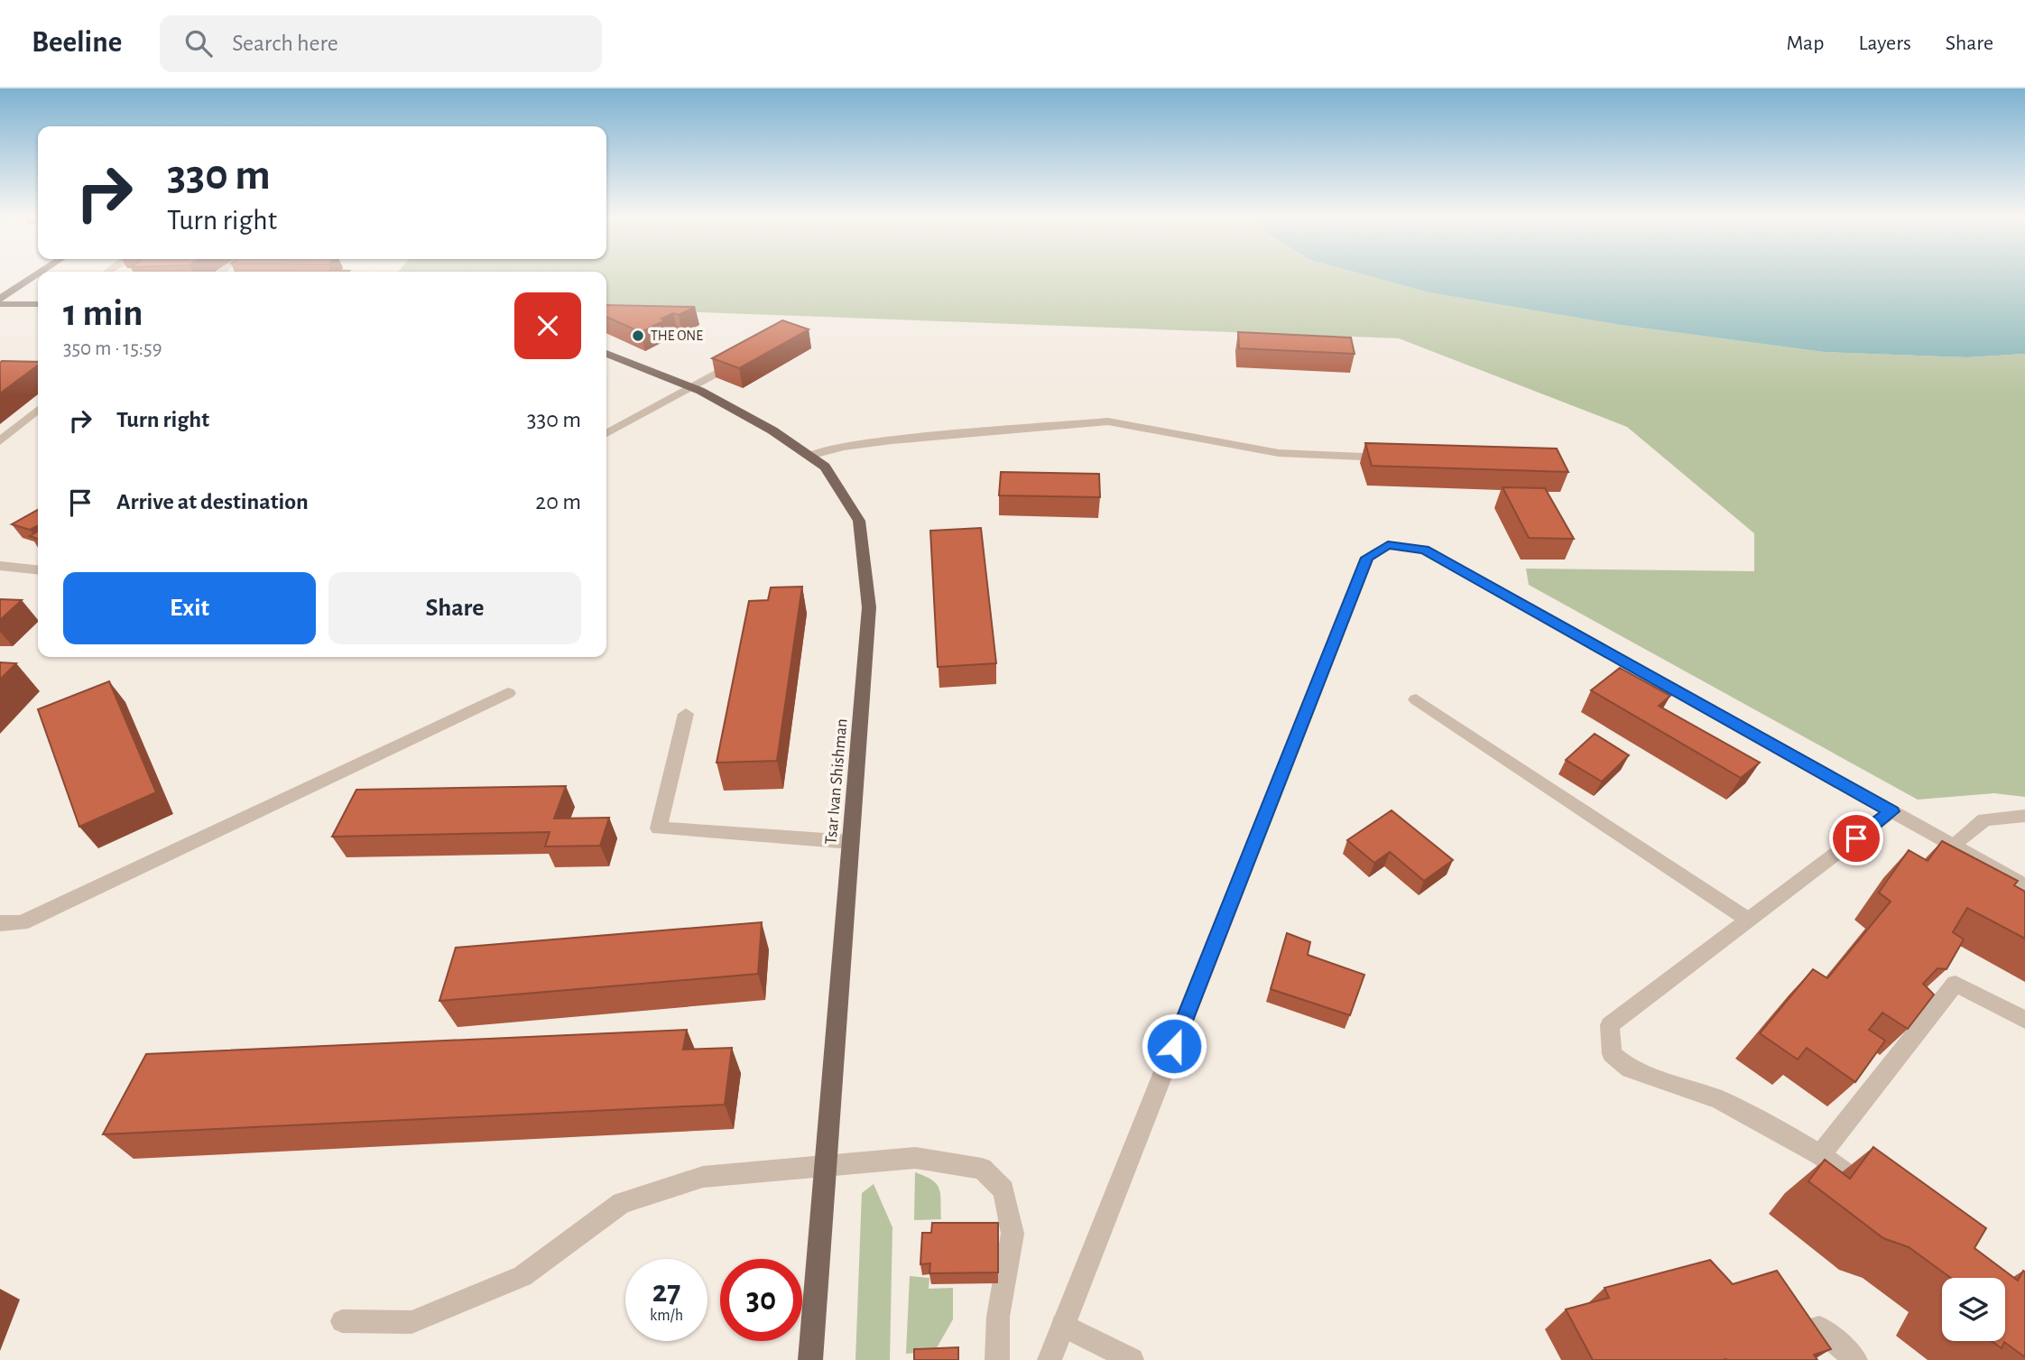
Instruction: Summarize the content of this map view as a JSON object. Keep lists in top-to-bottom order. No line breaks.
{"streets":{"main road":["Tsar Ivan Shishman"]},"places":["THE ONE"],"page":{"header":"Beeline","search":"Search here","nav":["Map","Layers","Share"],"turn":["330 m","Turn right"],"heading":["1 min","350 m · 15:59"],"list":[{"name":"Turn right","value":"330 m"},{"name":"Arrive at destination","value":"20 m"}],"buttons":["Exit","Share"],"speed":"27 km/h","limit":"30"}}
